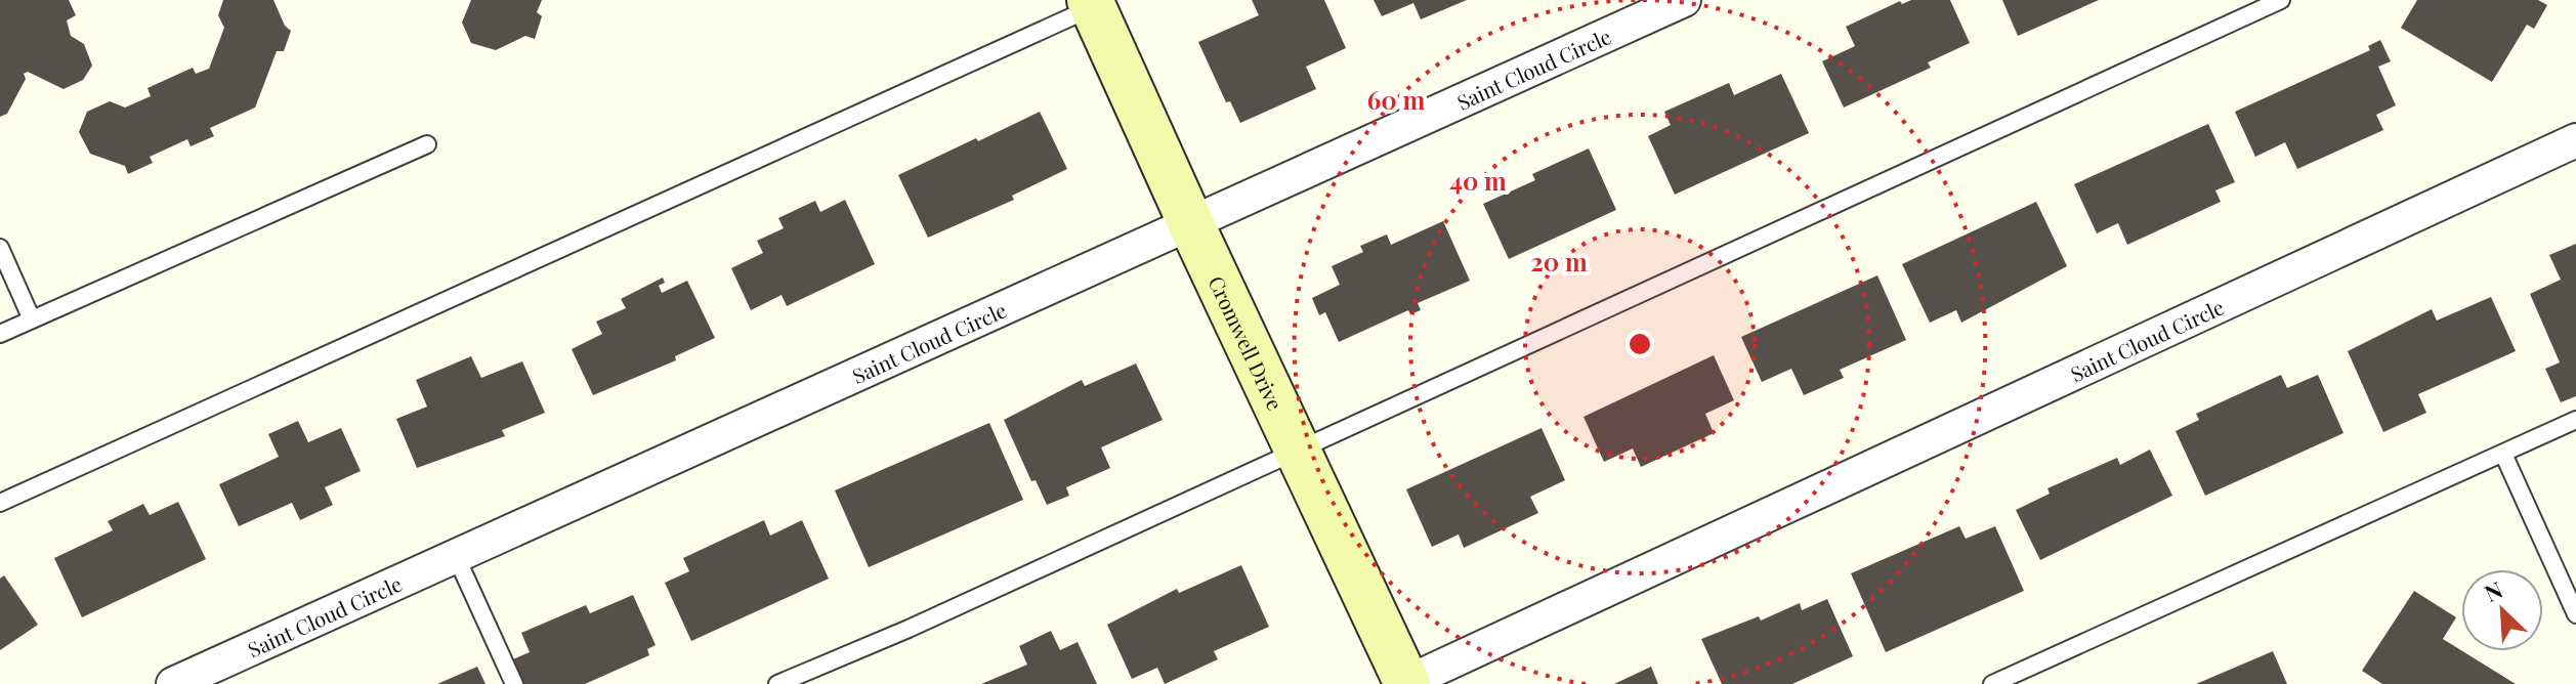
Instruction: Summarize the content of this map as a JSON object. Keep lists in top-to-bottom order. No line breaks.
{"streets":{"street":["Saint Cloud Circle","Cromwell Drive"]},"crossings":[["Saint Cloud Circle","Cromwell Drive"]],"north":"top left","rings":["60 m","40 m","20 m"]}
